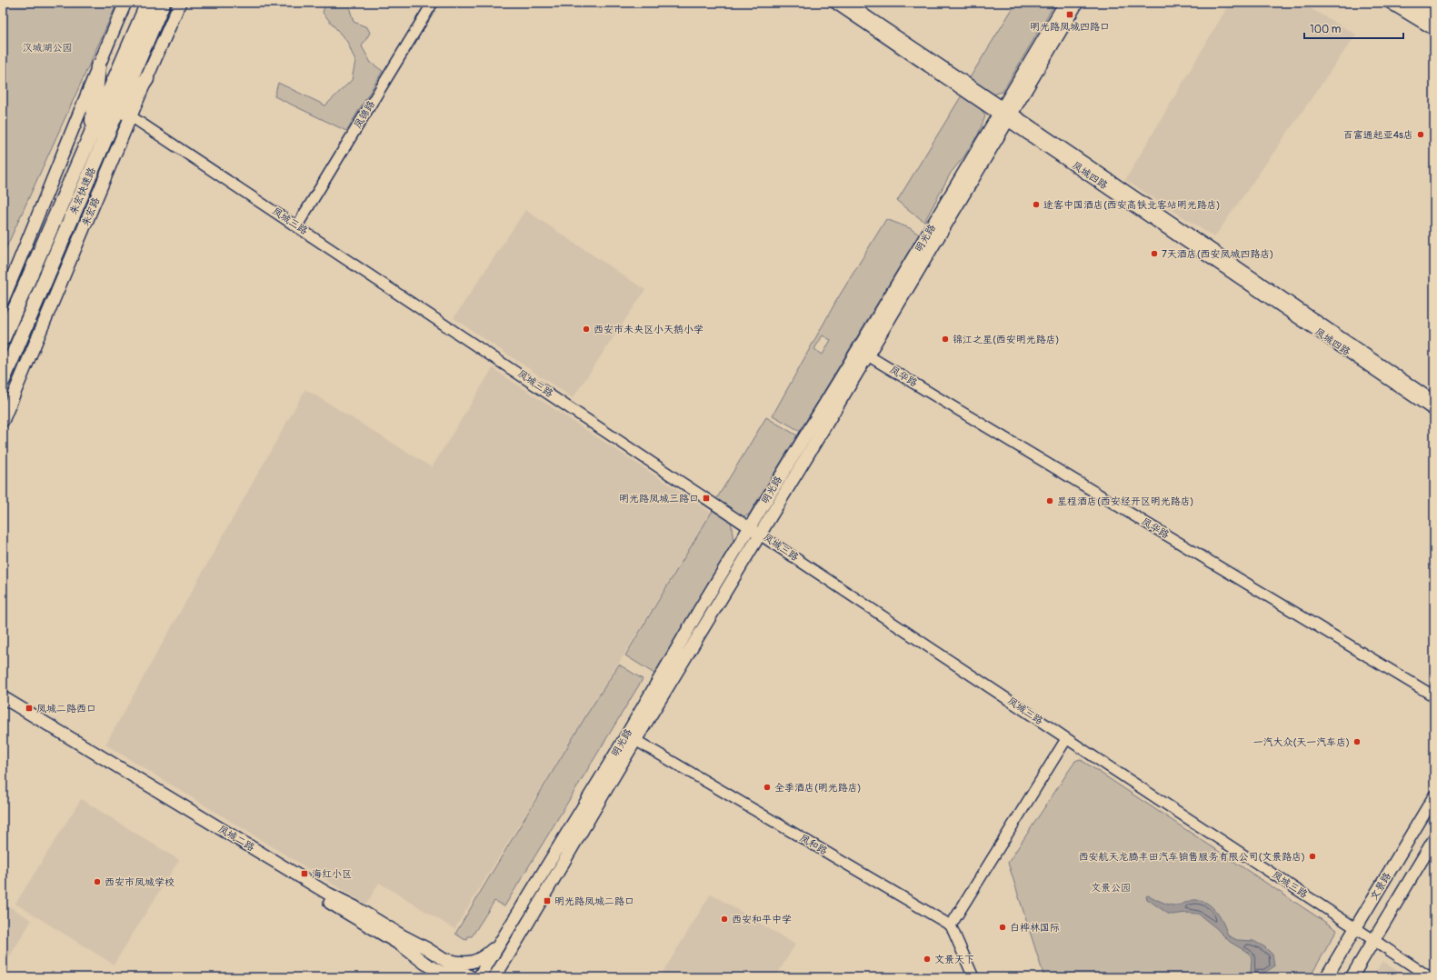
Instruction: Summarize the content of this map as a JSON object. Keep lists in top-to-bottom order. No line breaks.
{"streets":{"highway":["朱宏快速路"],"main road":["朱宏路","明光路","凤城二路","文景路"],"street":["凤锦路","凤城四路","凤城三路","凤华路","凤和路"]},"crossings":[["凤锦路","凤城三路"],["凤城四路","明光路"],["朱宏快速路","朱宏路"],["朱宏路","凤城三路"],["凤城三路","明光路"],["凤城三路","文景路"],["明光路","凤华路"],["明光路","凤和路"]],"parks":["汉城湖公园","文景公园"],"places":{"transit":["明光路凤城四路口","明光路凤城三路口","凤城二路西口","海红小区","明光路凤城二路口"],"other":["百富通起亚4s店","途客中国酒店(西安高铁北客站明光路店)","7天酒店(西安凤城四路店)","西安市未央区小天鹅小学","锦江之星(西安明光路店)","星程酒店(西安经开区明光路店)","一汽大众(天一汽车店)","全季酒店(明光路店)","西安航天龙腾丰田汽车销售服务有限公司(文景路店)","西安市凤城学校","西安和平中学","白桦林国际","文景天下"]},"scale_bar":"100 m"}
